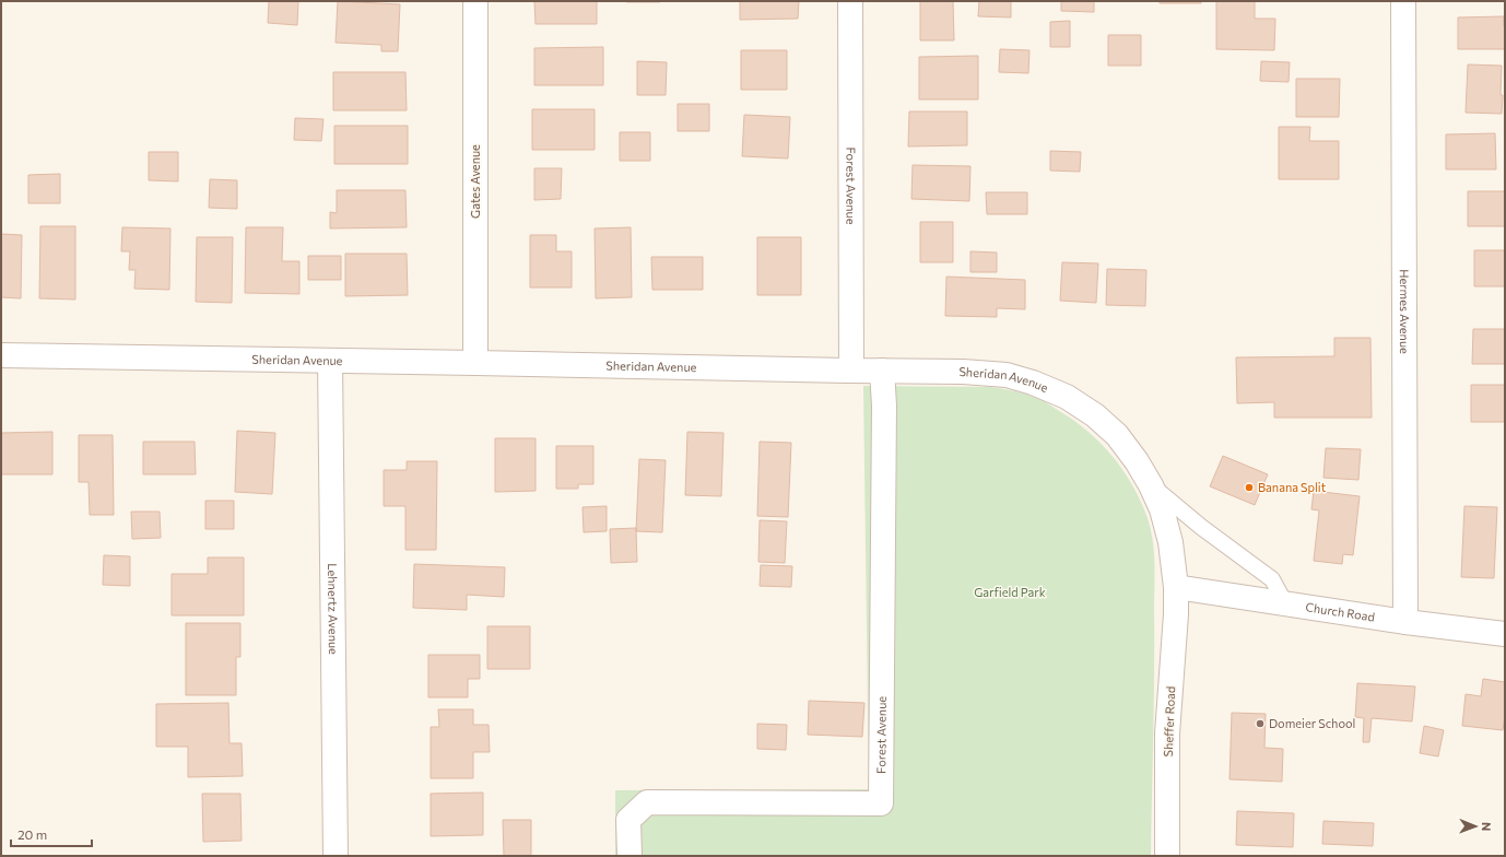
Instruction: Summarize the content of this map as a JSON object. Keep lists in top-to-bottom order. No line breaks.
{"streets":{"street":["Gates Avenue","Forest Avenue","Hermes Avenue","Sheridan Avenue","Lehnertz Avenue","Church Road","Sheffer Road"]},"crossings":[["Gates Avenue","Sheridan Avenue"],["Forest Avenue","Sheridan Avenue"],["Hermes Avenue","Church Road"],["Sheridan Avenue","Lehnertz Avenue"],["Sheridan Avenue","Church Road"],["Sheridan Avenue","Sheffer Road"],["Church Road","Sheffer Road"]],"parks":["Garfield Park"],"places":["Banana Split","Domeier School"],"scale_bar":"20 m","north":"right"}
